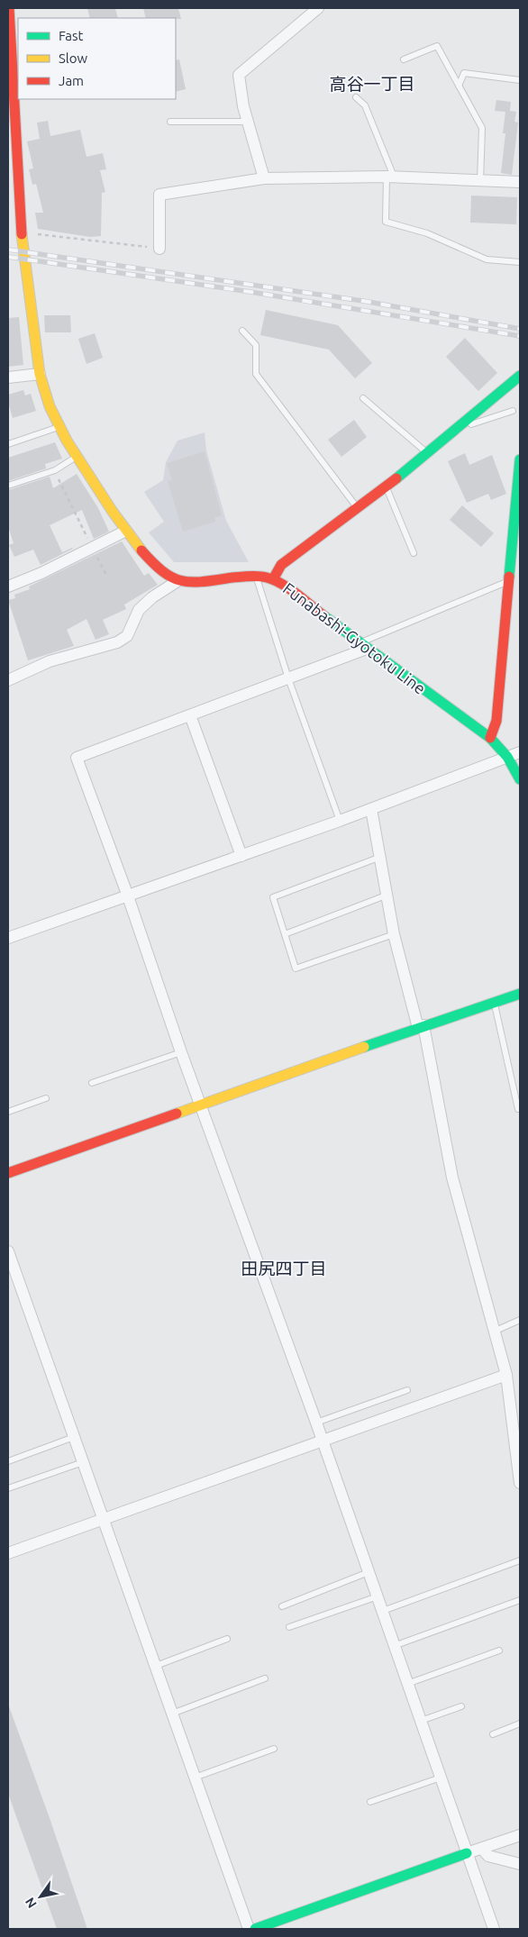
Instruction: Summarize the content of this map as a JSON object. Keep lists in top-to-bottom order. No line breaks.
{"streets":{"main road":["Funabashi-Gyotoku Line"]},"districts":["高谷一丁目","田尻四丁目"],"legend":["Fast","Slow","Jam"],"north":"bottom left"}
